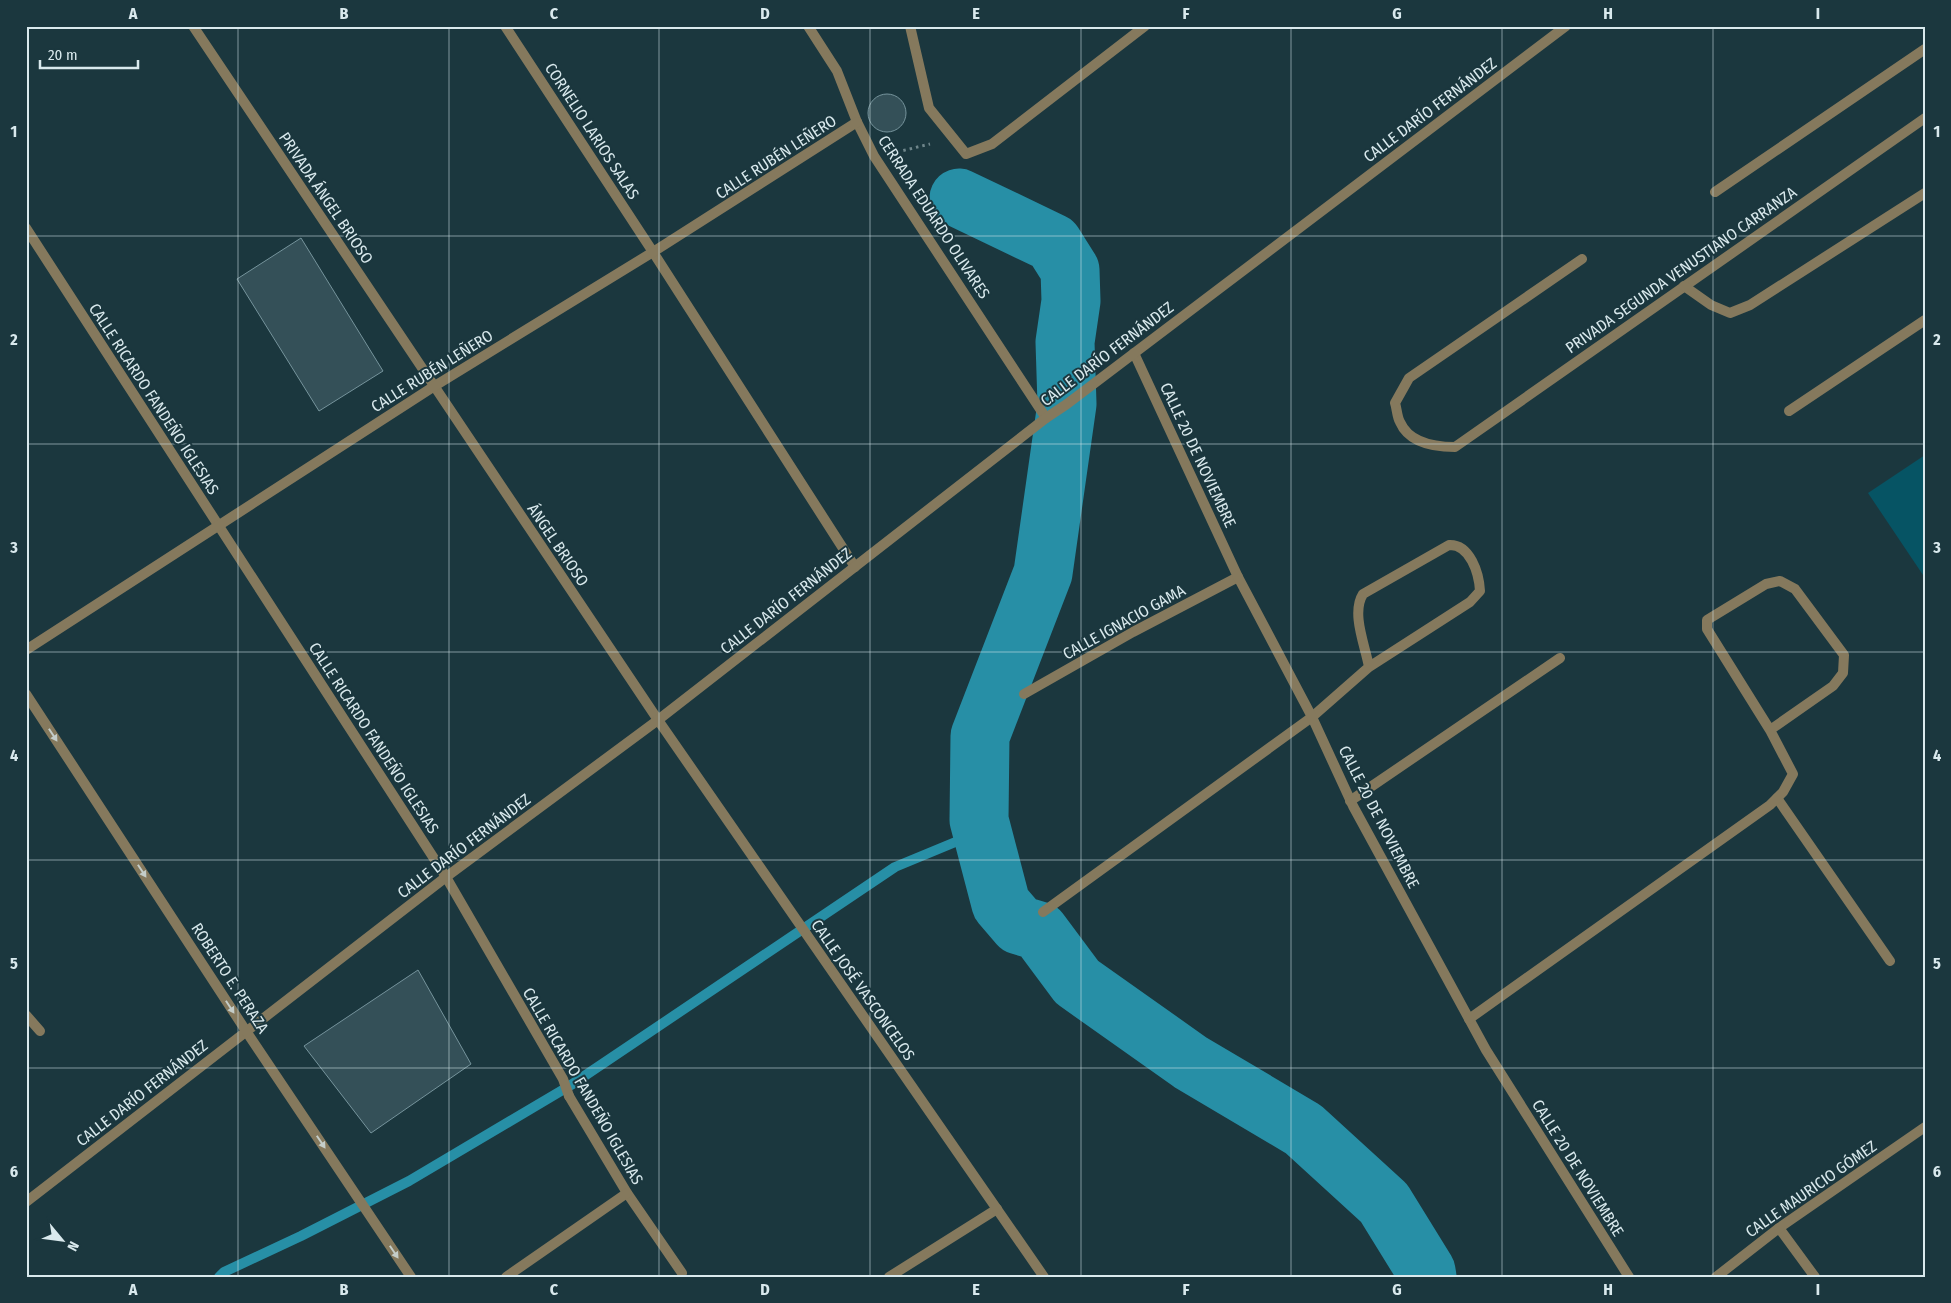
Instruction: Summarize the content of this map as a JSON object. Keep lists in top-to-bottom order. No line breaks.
{"streets":{"street":["CALLE DARÍO FERNÁNDEZ","CORNELIO LARIOS SALAS","CALLE RUBÉN LEÑERO","PRIVADA ÁNGEL BRIOSO","CERRADA EDUARDO OLIVARES","PRIVADA SEGUNDA VENUSTIANO CARRANZA","CALLE RICARDO FANDEÑO IGLESIAS","CALLE 20 DE NOVIEMBRE","ÁNGEL BRIOSO","CALLE IGNACIO GAMA","ROBERTO E. PERAZA","CALLE JOSÉ VASCONCELOS","CALLE MAURICIO GÓMEZ"]},"crossings":[["CALLE DARÍO FERNÁNDEZ","CORNELIO LARIOS SALAS"],["CALLE DARÍO FERNÁNDEZ","CERRADA EDUARDO OLIVARES"],["CALLE DARÍO FERNÁNDEZ","CALLE RICARDO FANDEÑO IGLESIAS"],["CALLE DARÍO FERNÁNDEZ","CALLE 20 DE NOVIEMBRE"],["CALLE DARÍO FERNÁNDEZ","ÁNGEL BRIOSO"],["CALLE DARÍO FERNÁNDEZ","ROBERTO E. PERAZA"],["CALLE DARÍO FERNÁNDEZ","CALLE JOSÉ VASCONCELOS"],["CORNELIO LARIOS SALAS","CALLE RUBÉN LEÑERO"],["CALLE RUBÉN LEÑERO","PRIVADA ÁNGEL BRIOSO"],["CALLE RUBÉN LEÑERO","CERRADA EDUARDO OLIVARES"],["CALLE RUBÉN LEÑERO","CALLE RICARDO FANDEÑO IGLESIAS"],["CALLE RUBÉN LEÑERO","ÁNGEL BRIOSO"],["PRIVADA ÁNGEL BRIOSO","ÁNGEL BRIOSO"],["CALLE 20 DE NOVIEMBRE","CALLE IGNACIO GAMA"],["ÁNGEL BRIOSO","CALLE JOSÉ VASCONCELOS"]],"one_way":["ROBERTO E. PERAZA"],"scale_bar":"20 m","north":"bottom right","grid":{"columns":["A","B","C","D","E","F","G","H","I"],"rows":["1","2","3","4","5","6"]}}
